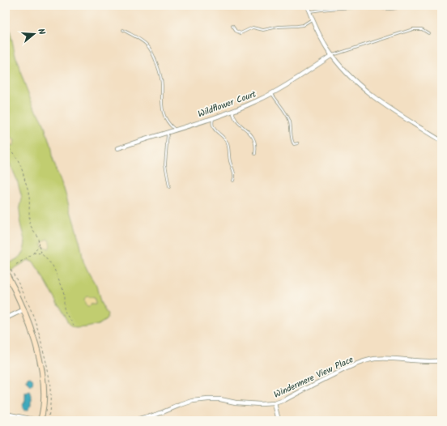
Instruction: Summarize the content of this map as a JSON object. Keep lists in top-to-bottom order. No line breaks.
{"streets":{"street":["Wildflower Court","Windermere View Place"]},"north":"right"}
